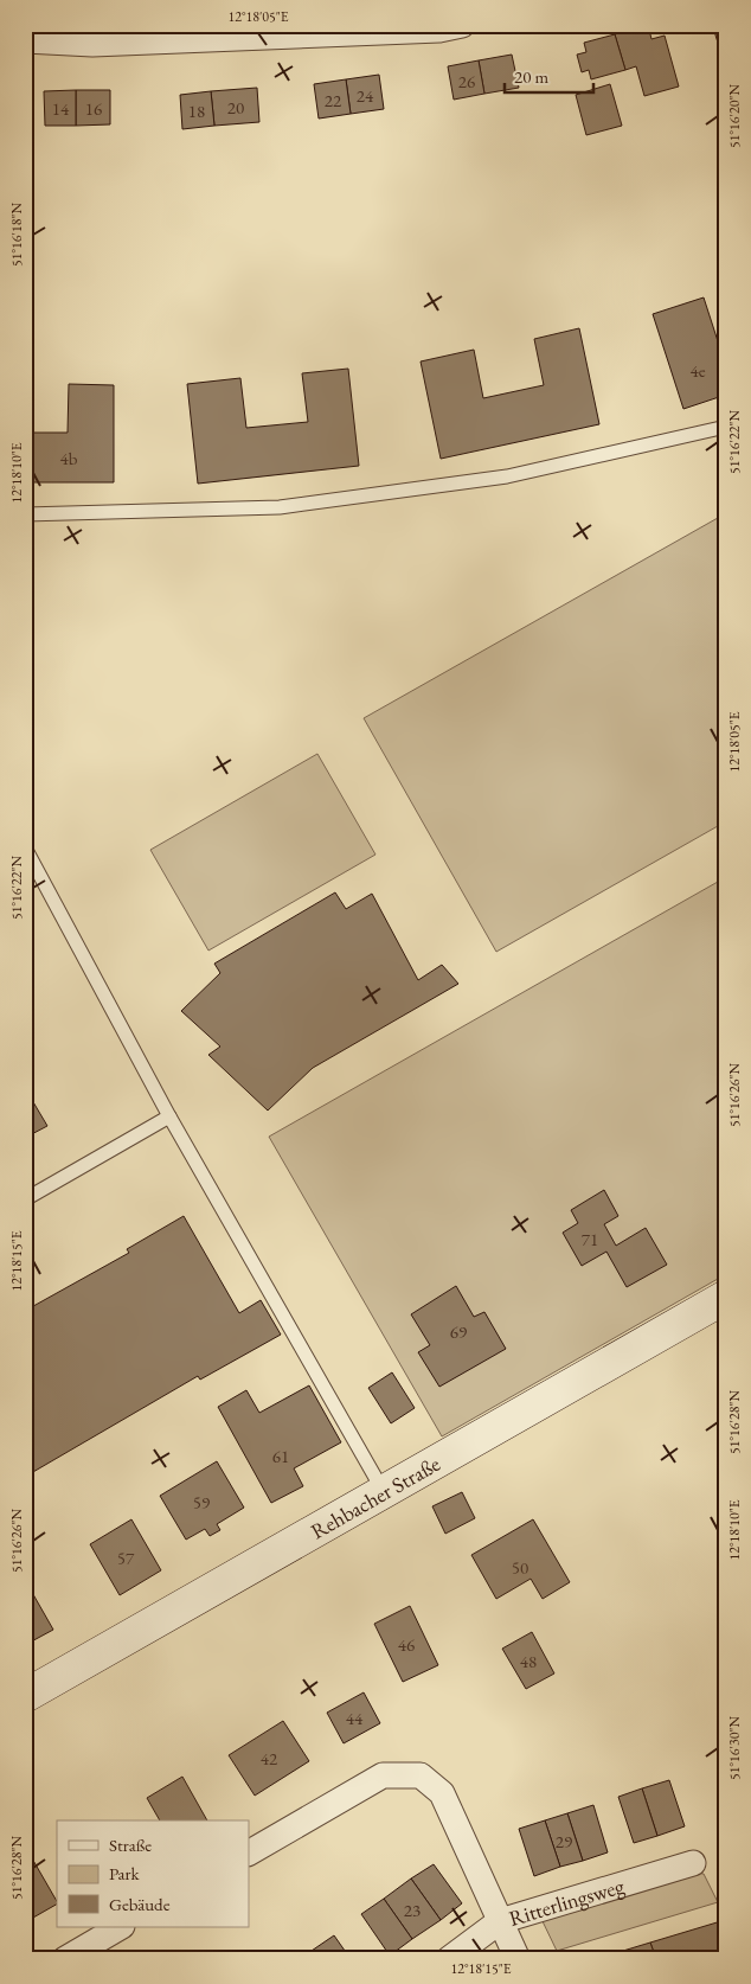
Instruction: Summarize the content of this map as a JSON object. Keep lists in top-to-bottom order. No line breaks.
{"streets":{"street":["Rehbacher Straße","Ritterlingsweg"]},"house_numbers":["26","24","22","20","14","16","18","4e","4b","71","69","61","59","57","50","46","48","44","42","29","23"],"legend":["Straße","Park","Gebäude"],"scale_bar":"20 m","coordinates":["12°18'05\"E","51°16'20\"N","51°16'18\"N","51°16'22\"N","12°18'10\"E","51°16'26\"N","12°18'15\"E","51°16'28\"N","51°16'30\"N"]}
